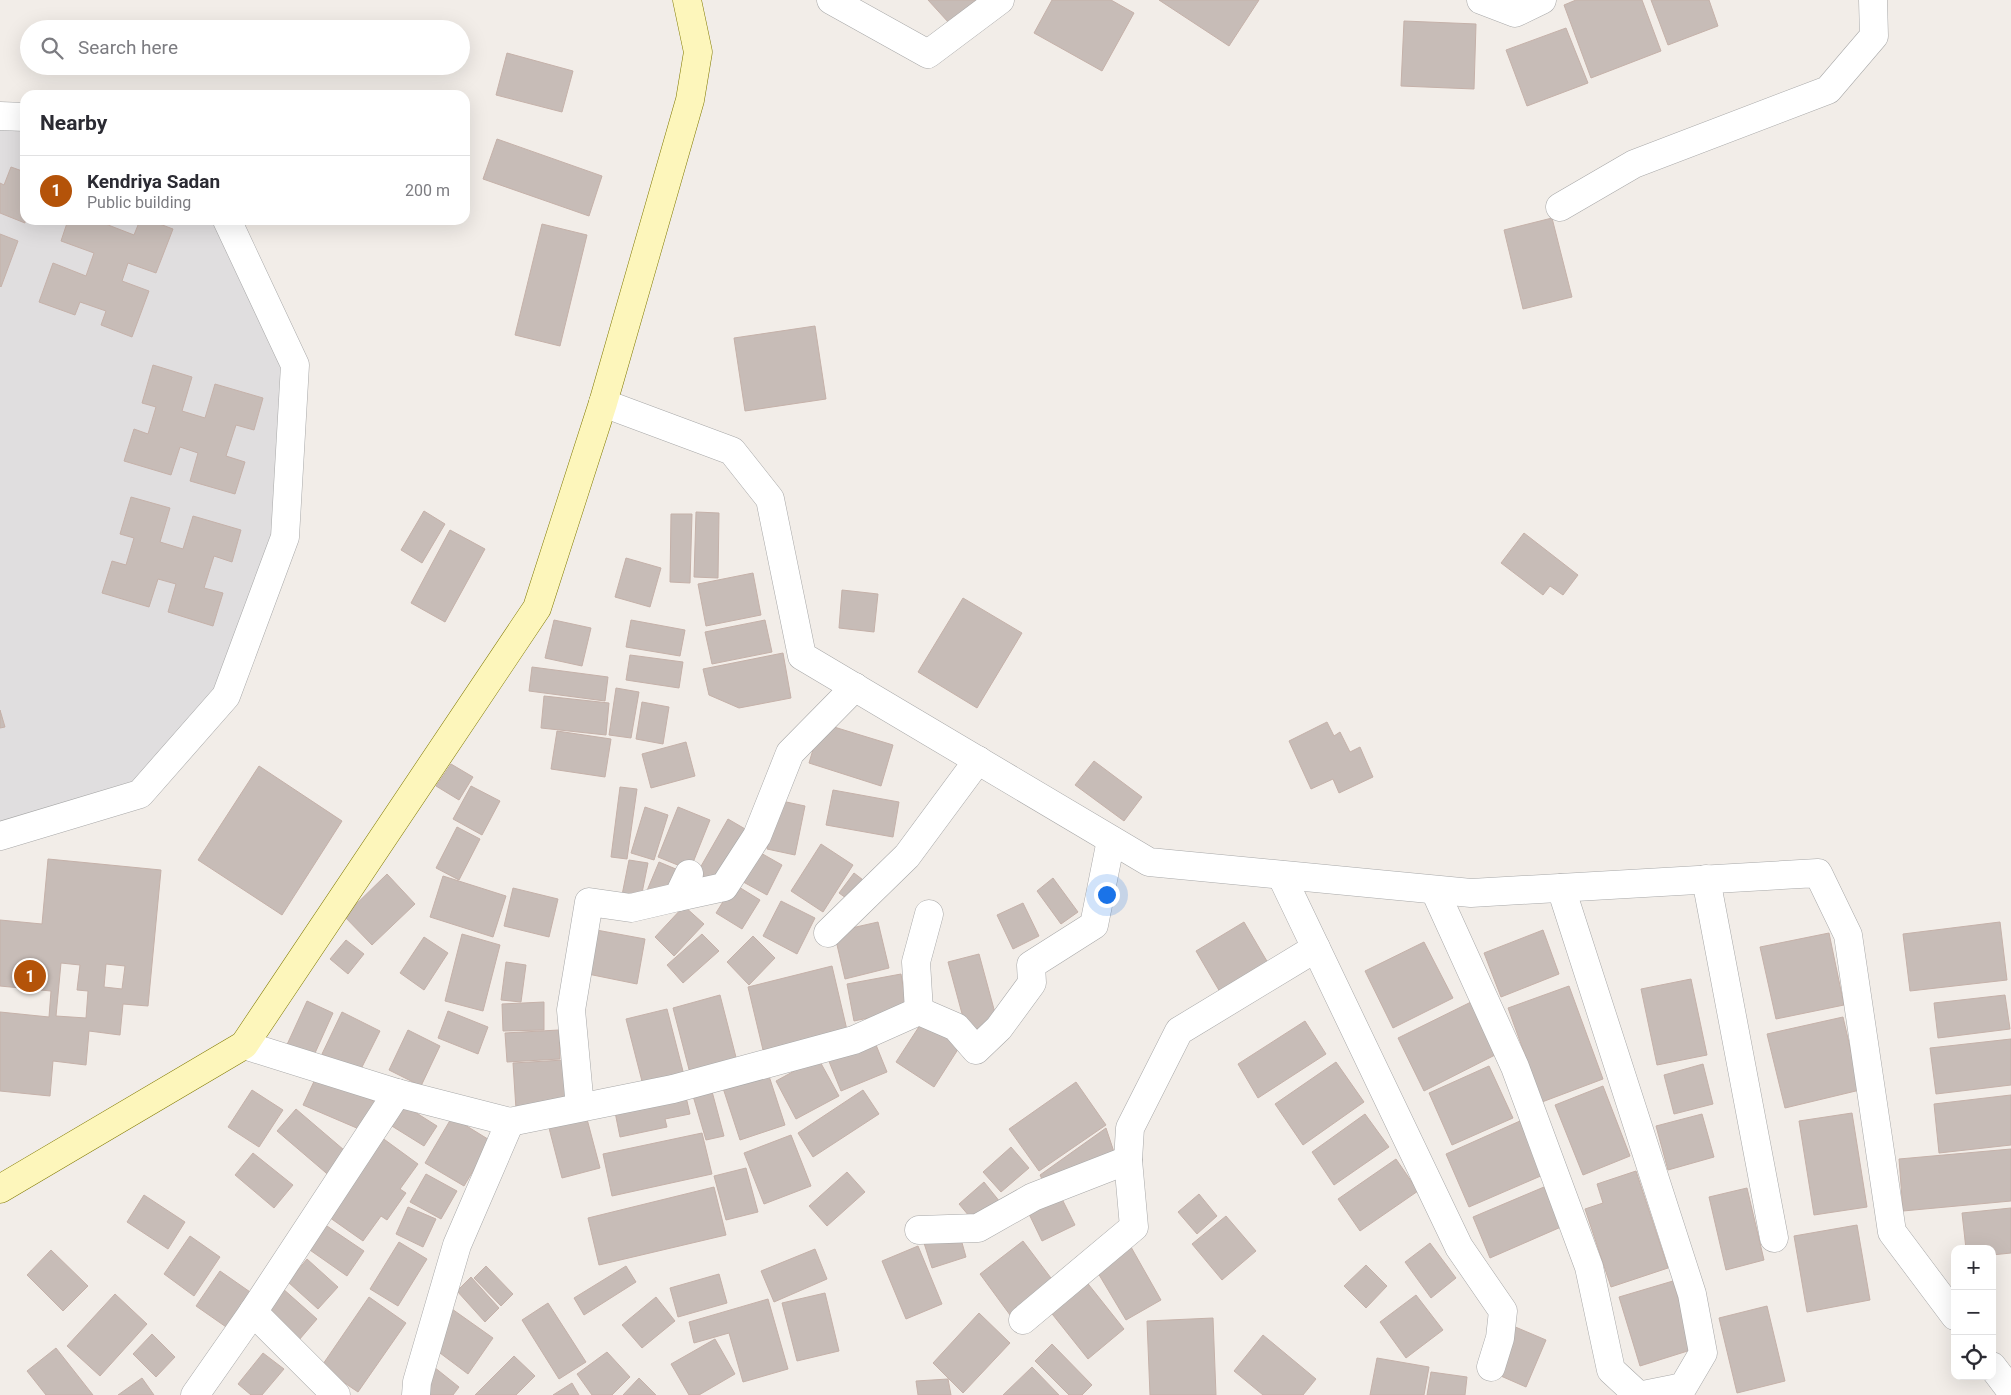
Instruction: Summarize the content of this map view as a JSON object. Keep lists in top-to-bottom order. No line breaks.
{"page":{"search":"Search here","heading":"Nearby","list":[{"mark":"1","name":"Kendriya Sadan","note":"Public building","value":"200 m"}],"pins":"1","map_buttons":["+","−"]}}
